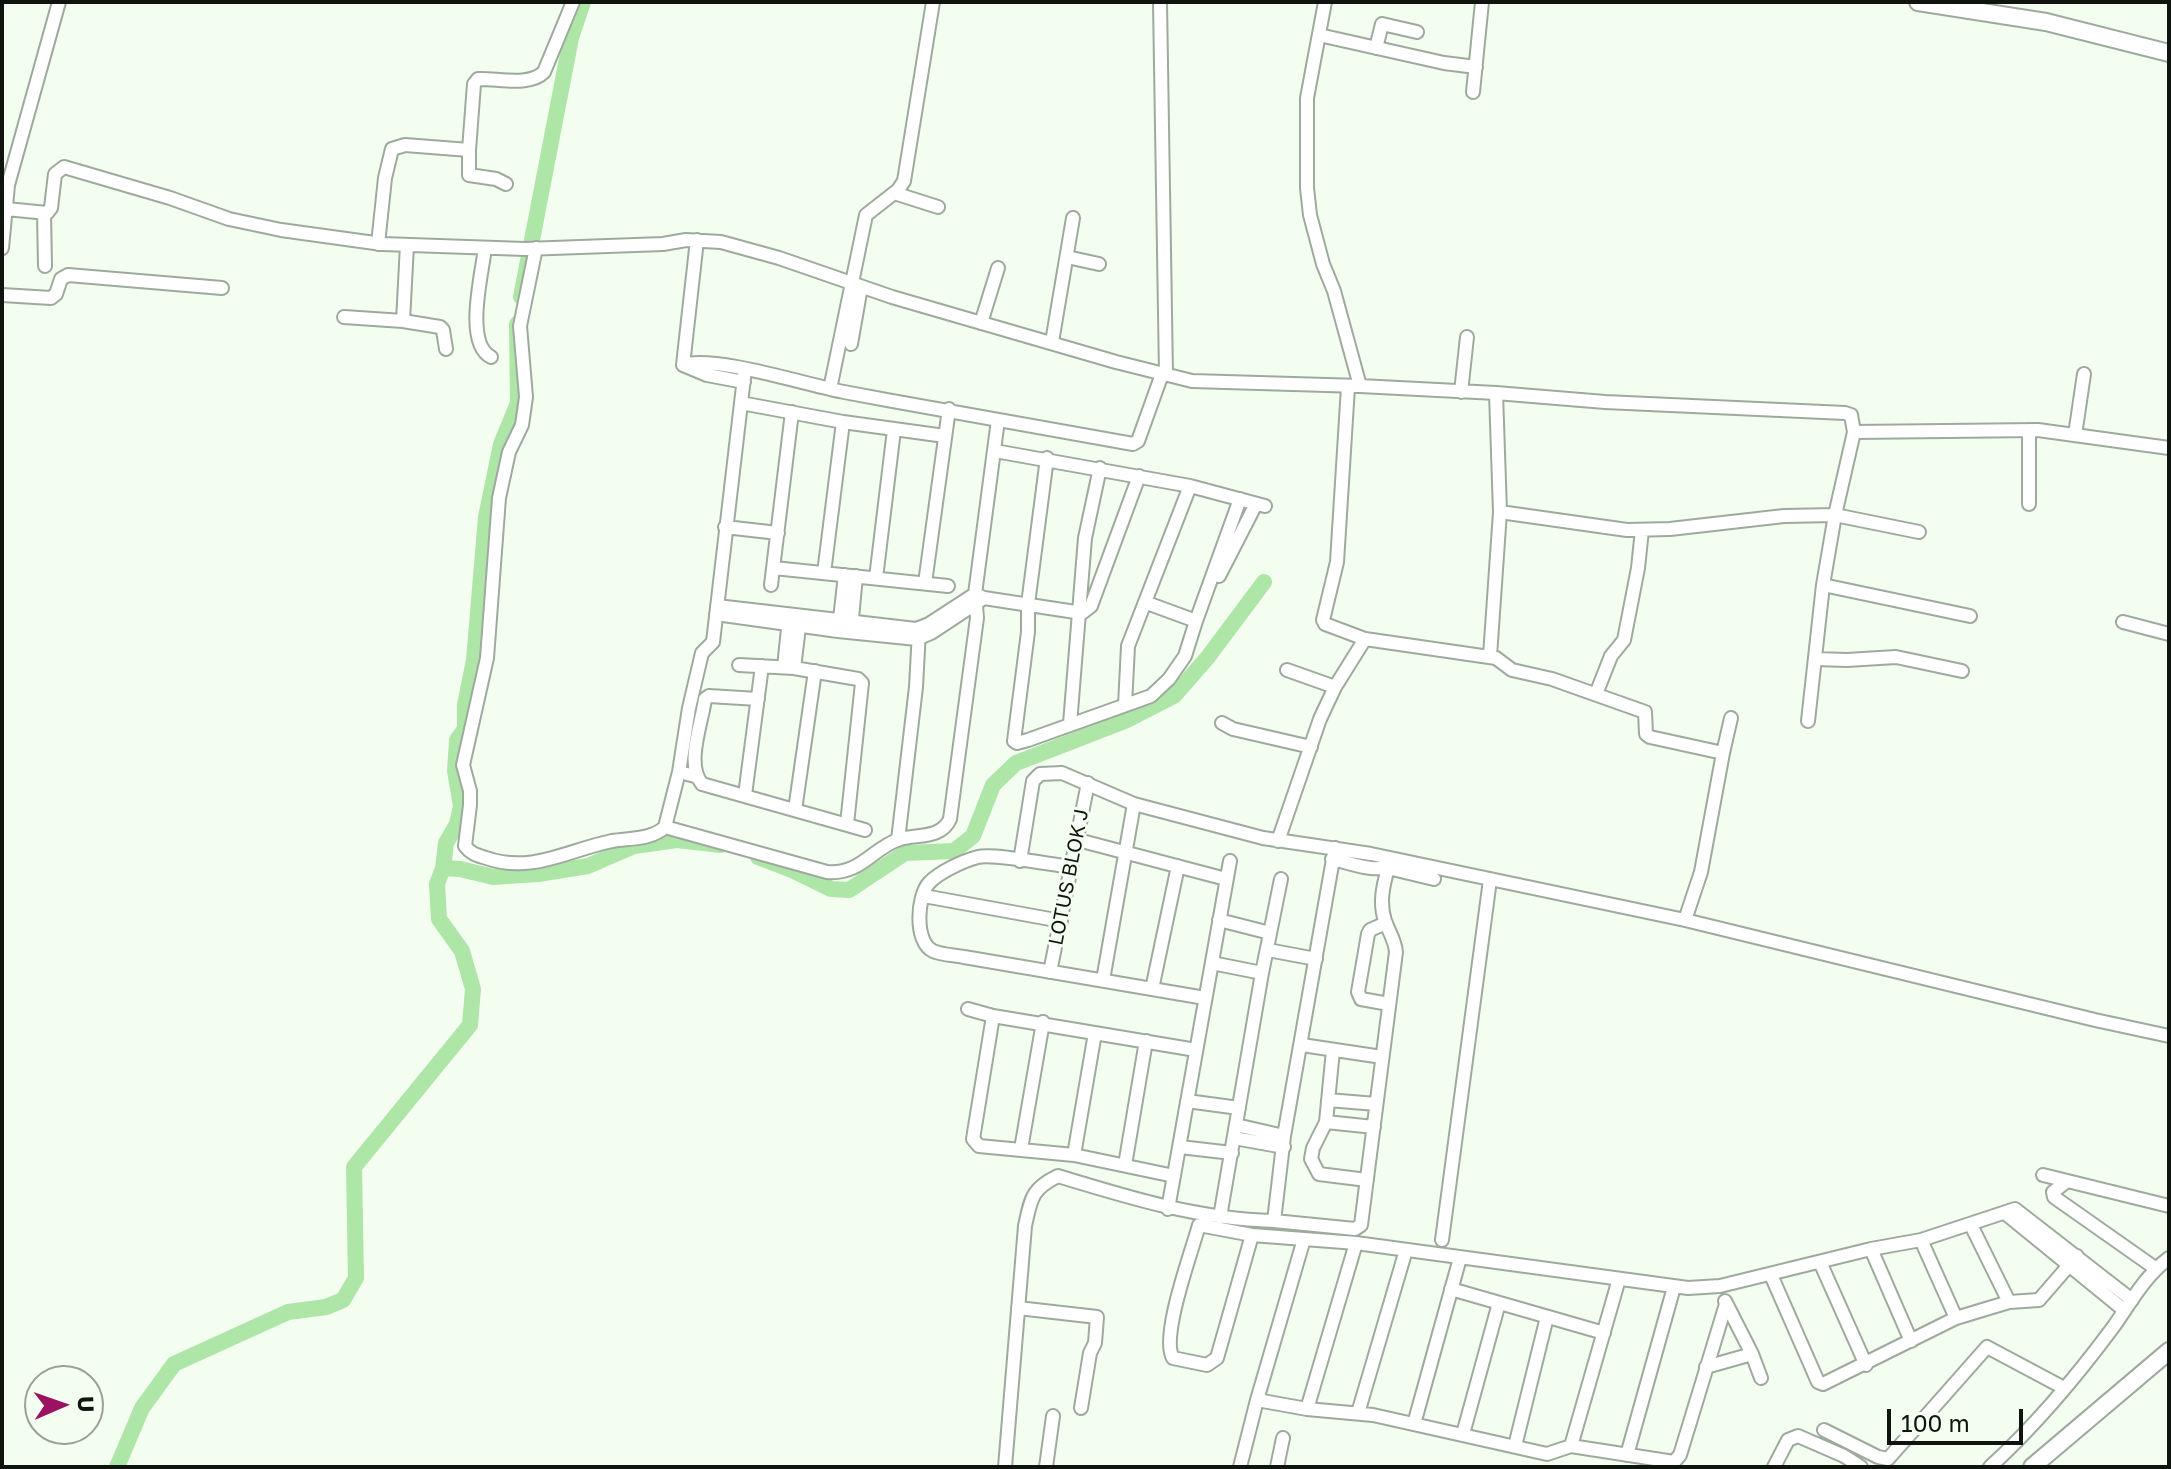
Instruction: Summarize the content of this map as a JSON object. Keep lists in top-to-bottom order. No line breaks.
{"streets":{"street":["LOTUS BLOK J"]},"scale_bar":"100 m","north":"right"}
